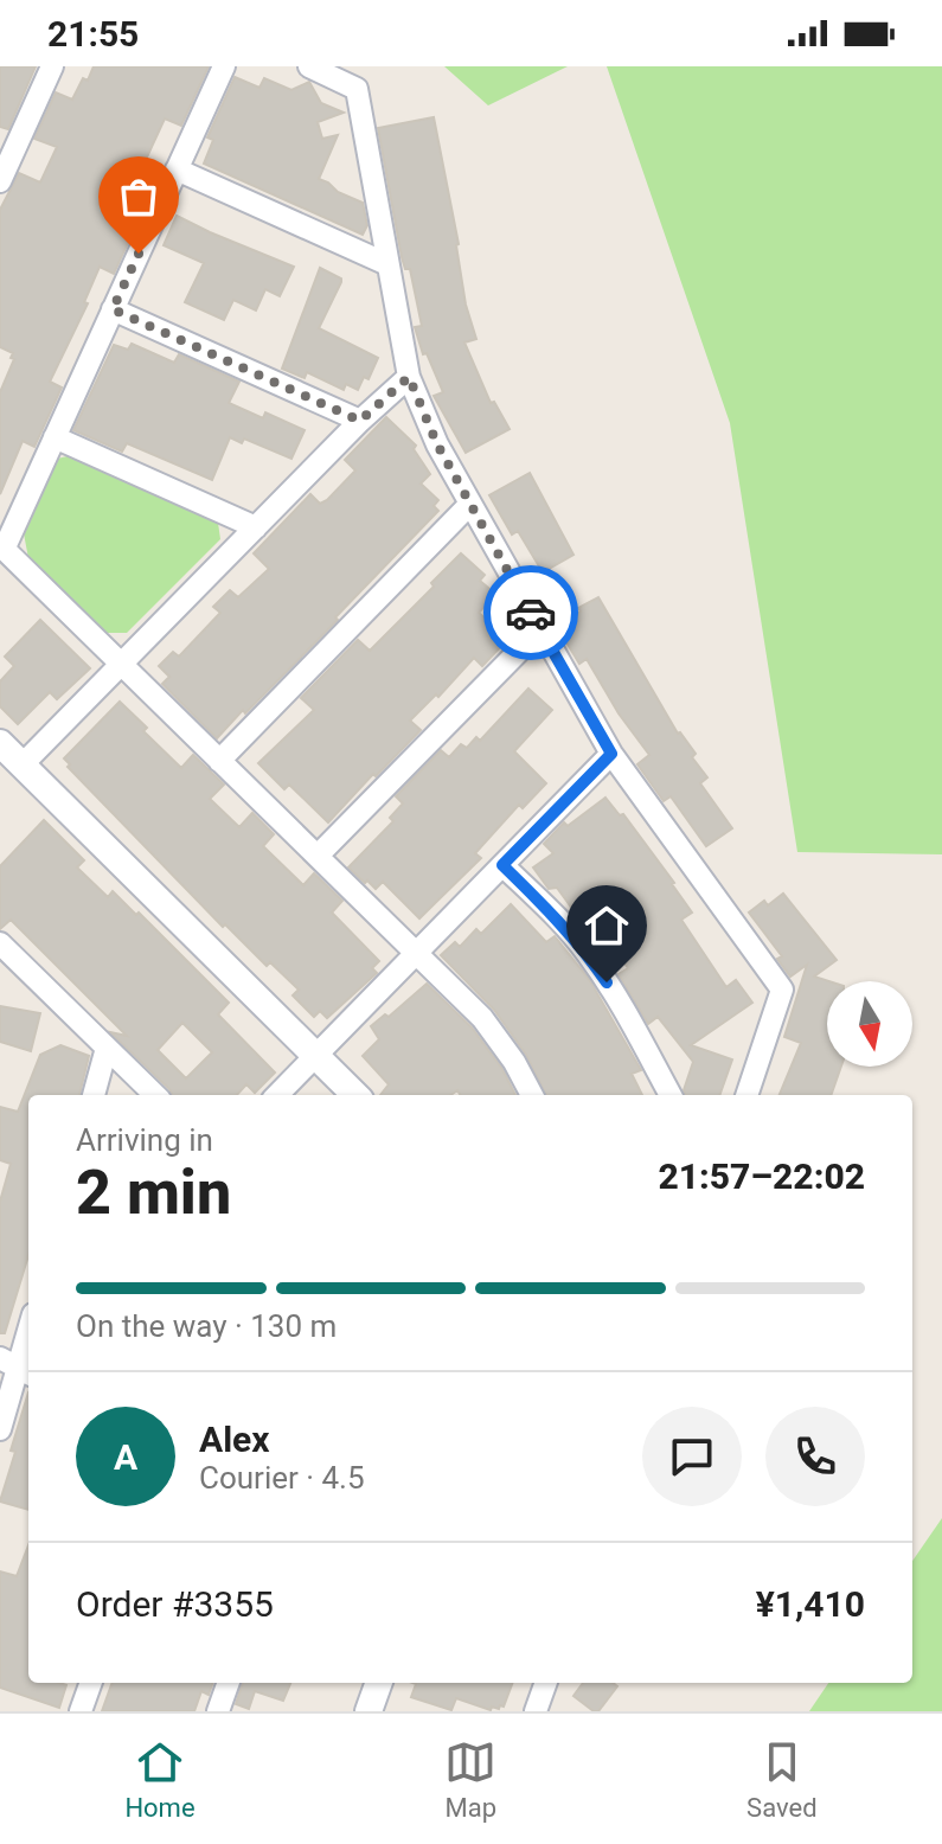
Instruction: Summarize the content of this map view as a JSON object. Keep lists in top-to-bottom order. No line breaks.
{"north":"bottom","page":{"status":"21:55","heading":["2 min","Arriving in","21:57–22:02"],"panel":["Alex","Courier · 4.5","Order #3355","¥1,410"],"bar":"On the way · 130 m","round":"A","tabs":["Home","Map","Saved"]}}
